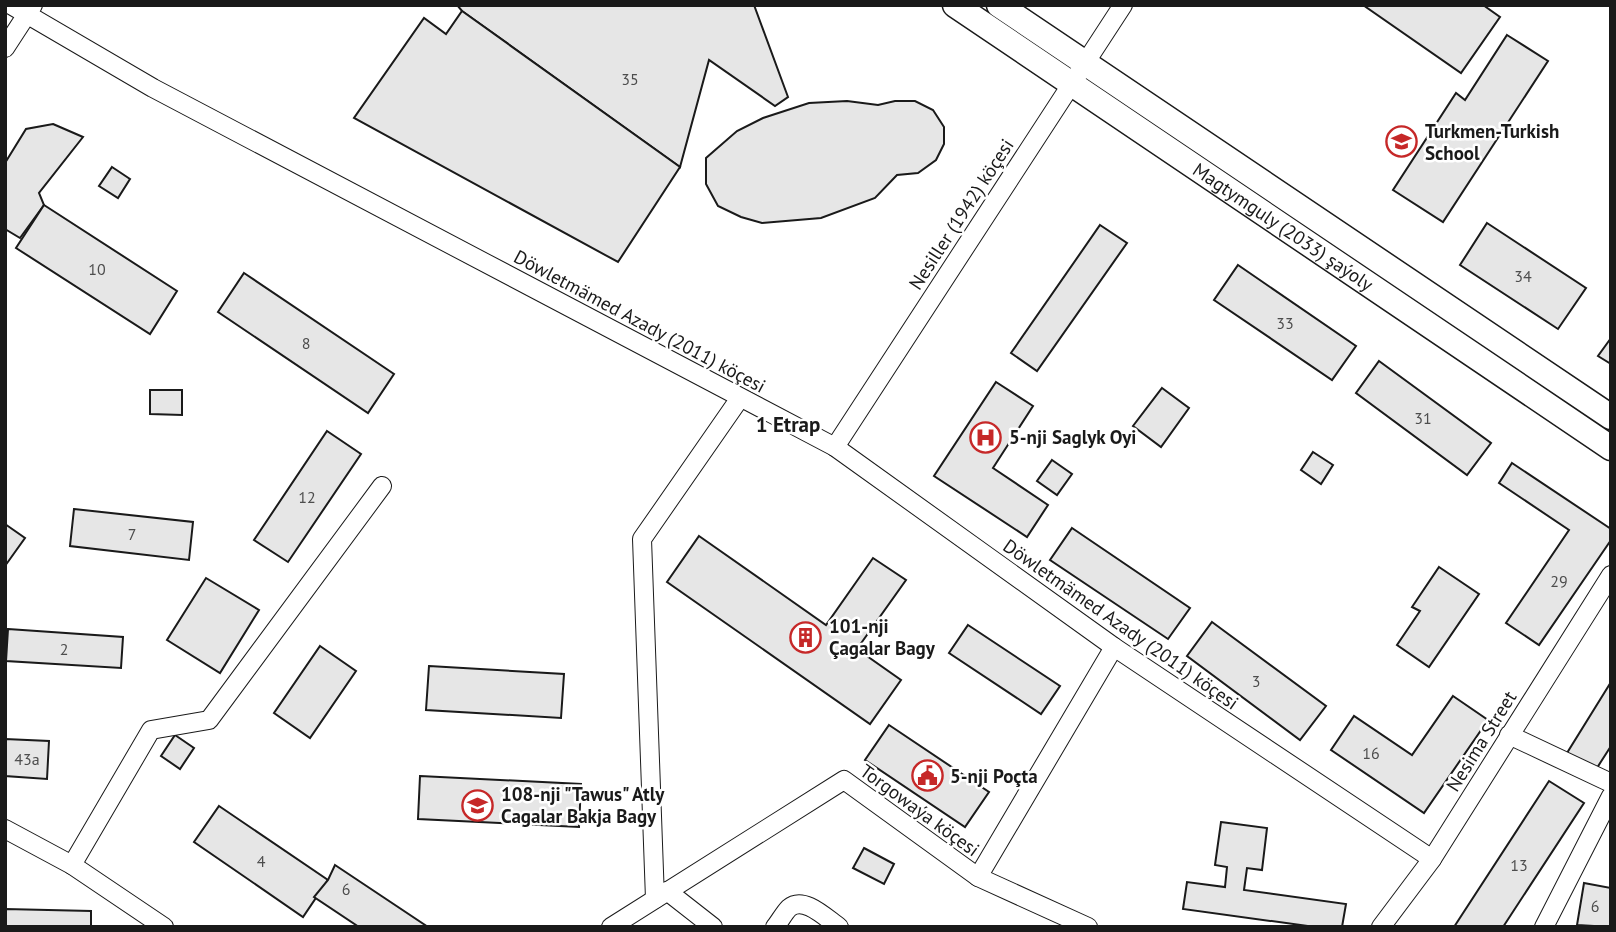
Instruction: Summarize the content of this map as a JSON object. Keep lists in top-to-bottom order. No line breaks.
{"streets":{"main road":["Magtymguly (2033) şaýoly"],"street":["Nesiller (1942) köçesi","Döwletmämed Azady (2011) köçesi","Nesima Street","Torgowaýa köçesi"]},"crossings":[["Nesiller (1942) köçesi","Magtymguly (2033) şaýoly"],["Nesiller (1942) köçesi","Döwletmämed Azady (2011) köçesi"],["Döwletmämed Azady (2011) köçesi","Nesima Street"],["Döwletmämed Azady (2011) köçesi","Torgowaýa köçesi"]],"districts":["1 Etrap"],"places":{"school or university":["Turkmen-Turkish School","108-nji \"Tawus\" Atly Cagalar Bakja Bagy"],"hospital":["5-nji Saglyk Oyi"],"building":["101-nji Çagalar Bagy"],"public building":["5-nji Poçta"]},"house_numbers":["35","10","34","33","8","31","12","7","29","2","3","16","43a","4","13","6","6"]}
